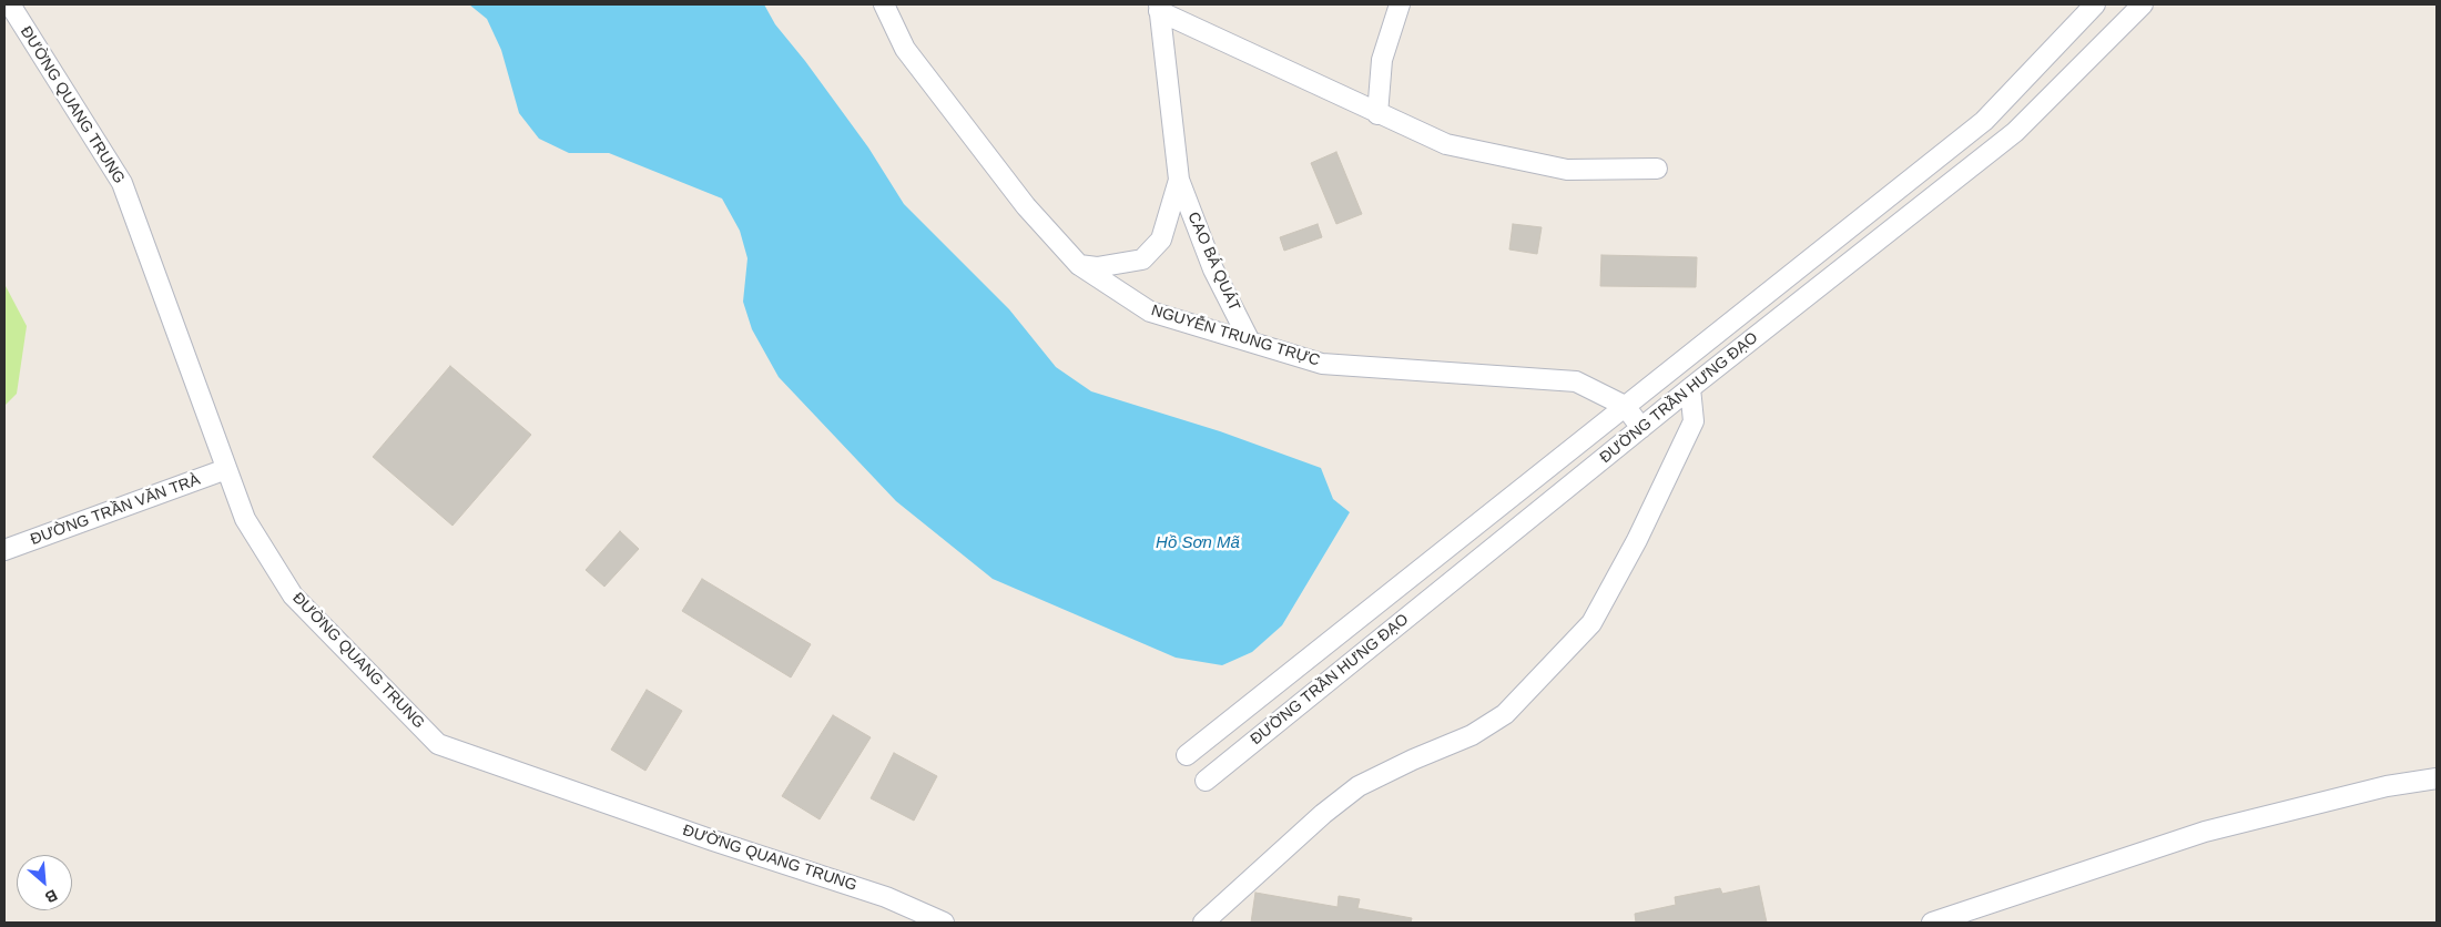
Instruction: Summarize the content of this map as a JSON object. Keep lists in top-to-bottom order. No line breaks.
{"streets":{"street":["ĐƯỜNG QUANG TRUNG","CAO BÁ QUÁT","NGUYỄN TRUNG TRỰC","ĐƯỜNG TRẦN HƯNG ĐẠO","ĐƯỜNG TRẦN VĂN TRÀ"]},"crossings":[["ĐƯỜNG QUANG TRUNG","ĐƯỜNG TRẦN VĂN TRÀ"],["CAO BÁ QUÁT","NGUYỄN TRUNG TRỰC"],["NGUYỄN TRUNG TRỰC","ĐƯỜNG TRẦN HƯNG ĐẠO"]],"water":["Hồ Sơn Mã"],"north":"bottom right"}
